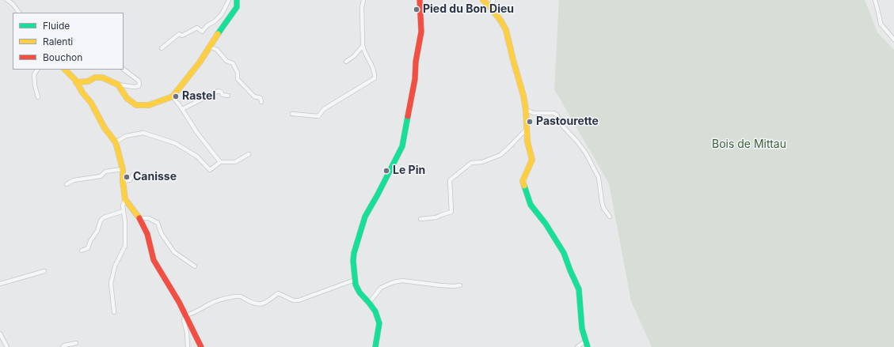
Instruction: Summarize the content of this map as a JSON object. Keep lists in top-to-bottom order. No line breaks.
{"parks":["Bois de Mittau"],"places":["Pied du Bon Dieu","Rastel","Pastourette","Le Pin","Canisse"],"legend":["Fluide","Ralenti","Bouchon"]}
